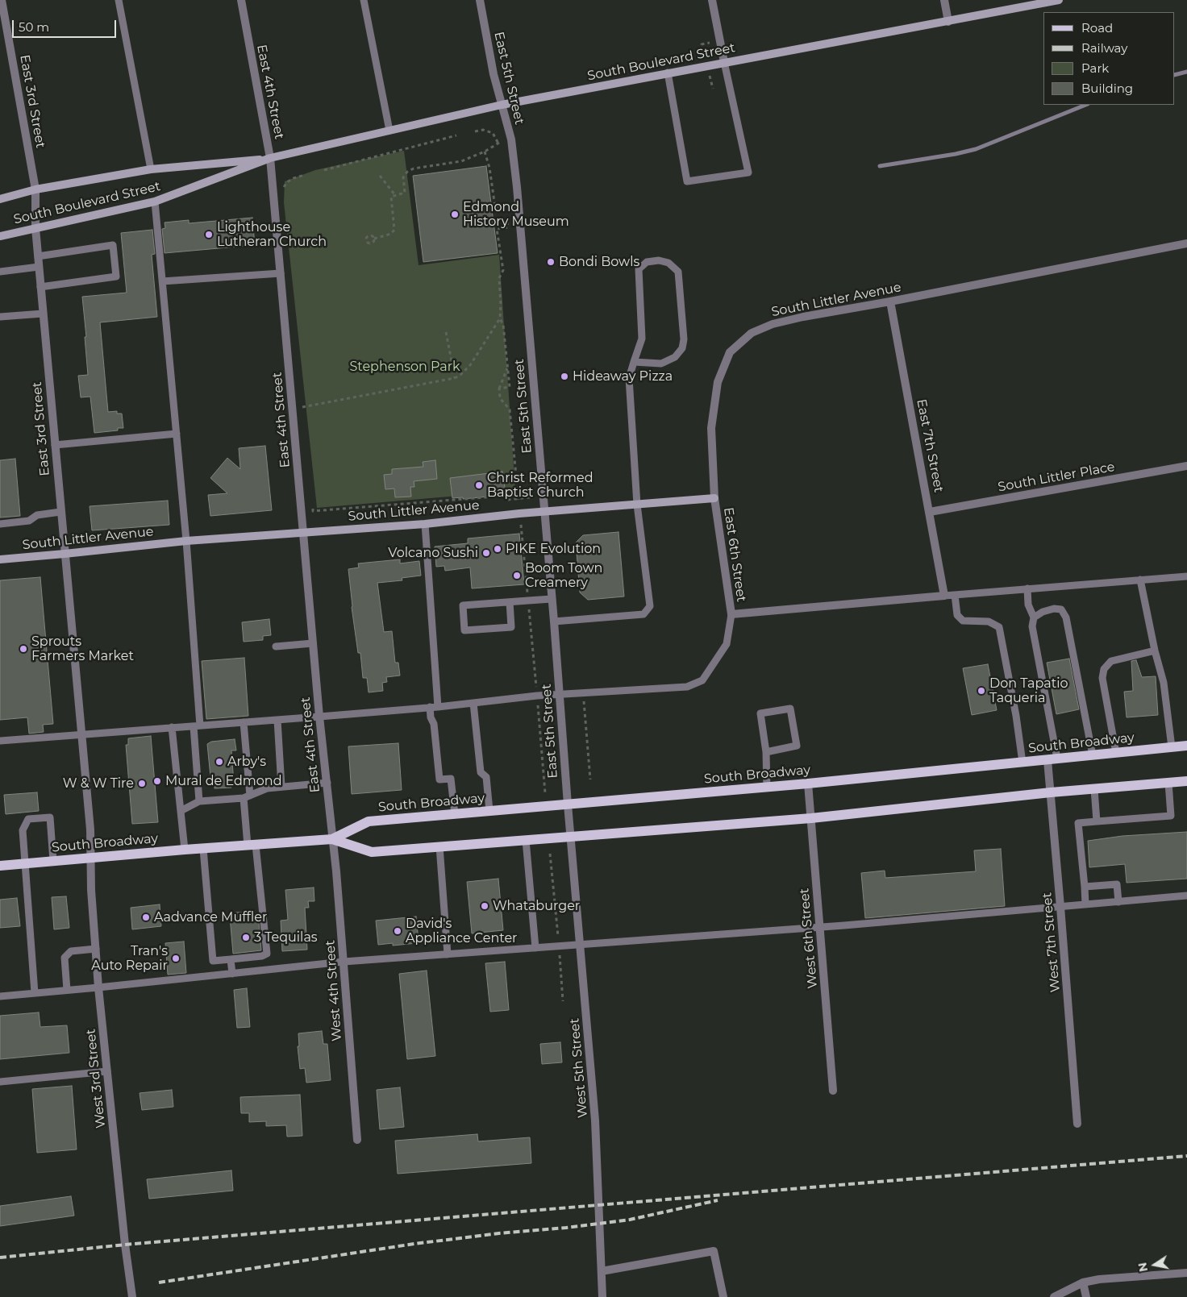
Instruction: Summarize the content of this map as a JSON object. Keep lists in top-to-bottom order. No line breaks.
{"streets":{"main road":["South Boulevard Street","South Littler Avenue","South Broadway"],"street":["East 5th Street","East 4th Street","East 3rd Street","East 7th Street","South Littler Place","East 6th Street","West 6th Street","West 7th Street","West 4th Street","West 5th Street","West 3rd Street"]},"crossings":[["South Boulevard Street","East 5th Street"],["South Boulevard Street","East 4th Street"],["South Boulevard Street","East 3rd Street"],["East 5th Street","South Littler Avenue"],["East 5th Street","South Broadway"],["East 5th Street","West 5th Street"],["East 4th Street","South Littler Avenue"],["East 4th Street","South Broadway"],["East 4th Street","West 4th Street"],["East 3rd Street","South Littler Avenue"],["East 3rd Street","South Broadway"],["East 3rd Street","West 3rd Street"],["South Littler Avenue","East 7th Street"],["South Littler Avenue","East 6th Street"],["East 7th Street","South Littler Place"],["South Broadway","West 6th Street"],["South Broadway","West 7th Street"],["South Broadway","West 4th Street"],["South Broadway","West 5th Street"],["South Broadway","West 3rd Street"]],"parks":["Stephenson Park"],"places":["Edmond History Museum","Lighthouse Lutheran Church","Bondi Bowls","Hideaway Pizza","Christ Reformed Baptist Church","PIKE Evolution","Volcano Sushi","Boom Town Creamery","Sprouts Farmers Market","Don Tapatio Taqueria","Arby's","Mural de Edmond","W & W Tire","Whataburger","Aadvance Muffler","David's Appliance Center","3 Tequilas","Tran's Auto Repair"],"legend":["Road","Railway","Park","Building"],"scale_bar":"50 m","north":"left"}
